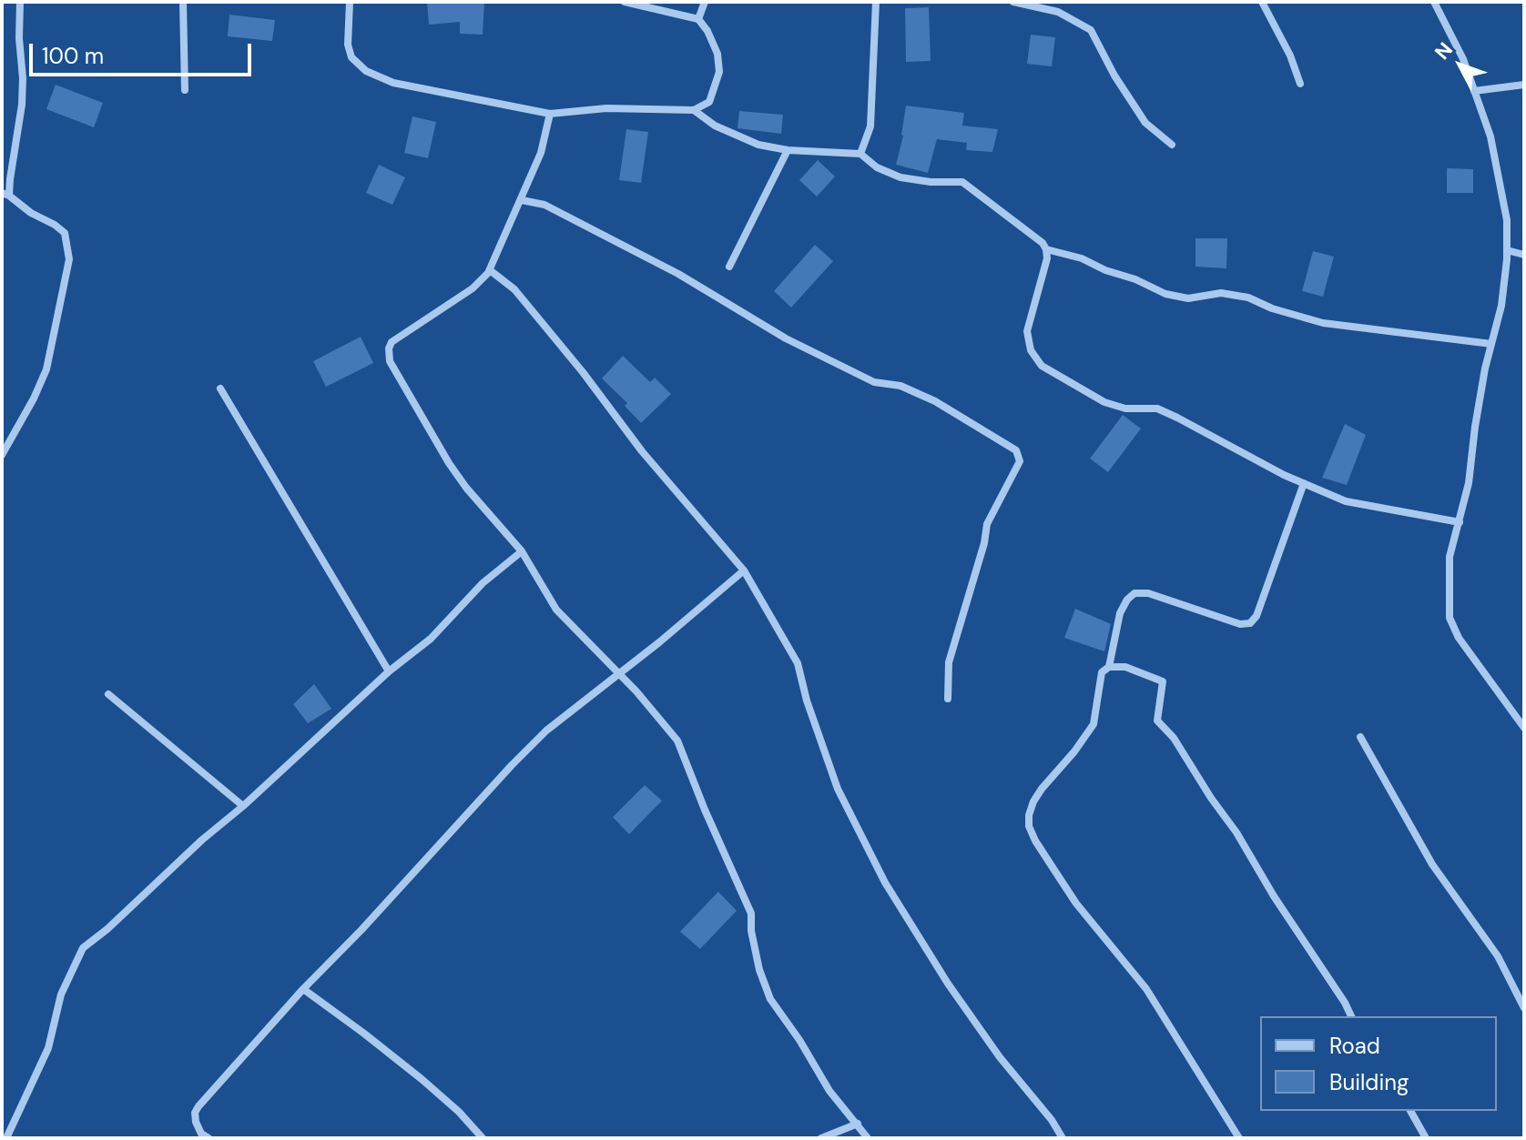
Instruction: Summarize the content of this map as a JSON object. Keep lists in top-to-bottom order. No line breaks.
{"legend":["Road","Building"],"scale_bar":"100 m","north":"top left"}
